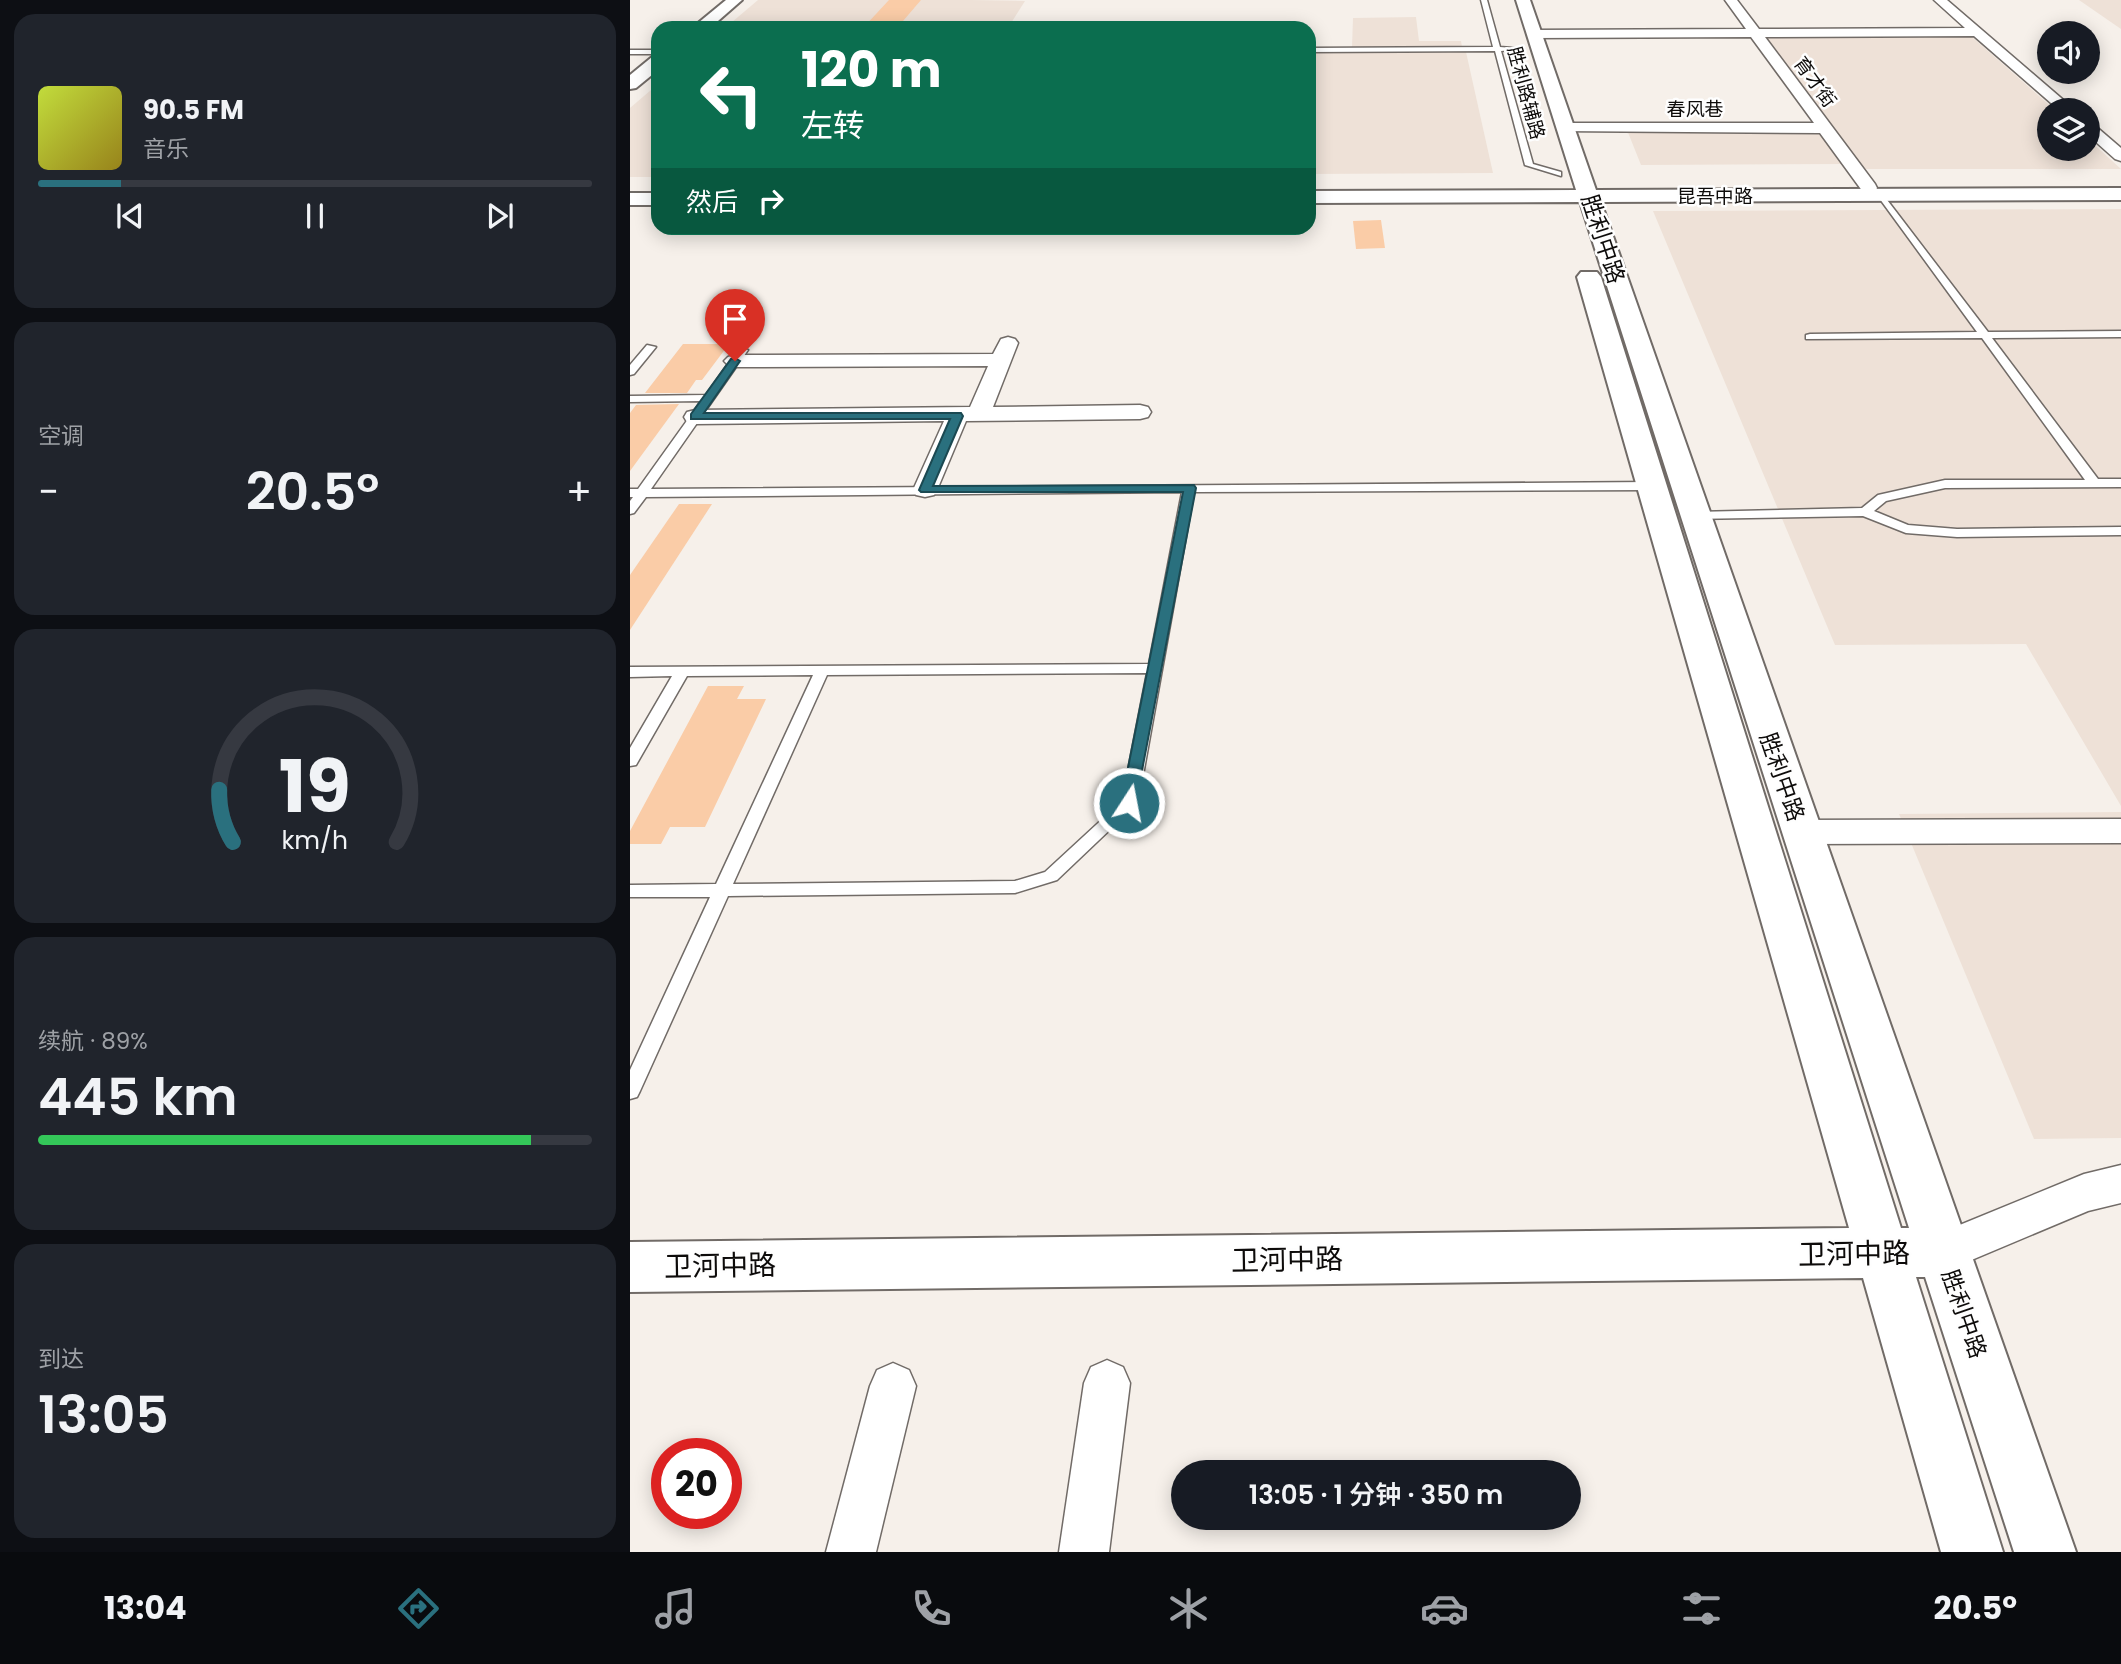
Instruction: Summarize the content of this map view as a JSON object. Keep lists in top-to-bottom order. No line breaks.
{"streets":{"main road":["昆吾中路","胜利中路","卫河中路"],"street":["育才街","春风巷"],"lane":["胜利路辅路"]},"crossings":[["育才街","春风巷"],["育才街","昆吾中路"],["胜利路辅路","昆吾中路"],["胜利路辅路","胜利中路"],["春风巷","胜利中路"],["昆吾中路","胜利中路"],["胜利中路","卫河中路"]],"page":{"turn":["120 m","左转"],"song":["90.5 FM","音乐"],"then":"然后","tile":["空调",["续航 · 89%","445 km"],["到达","13:05"]],"heat":["−","20.5°","+"],"limit":"20","trip":"13:05 · 1 分钟 · 350 m","tabs":["13:04","20.5°"],"gauge":["19","km/h"]}}
